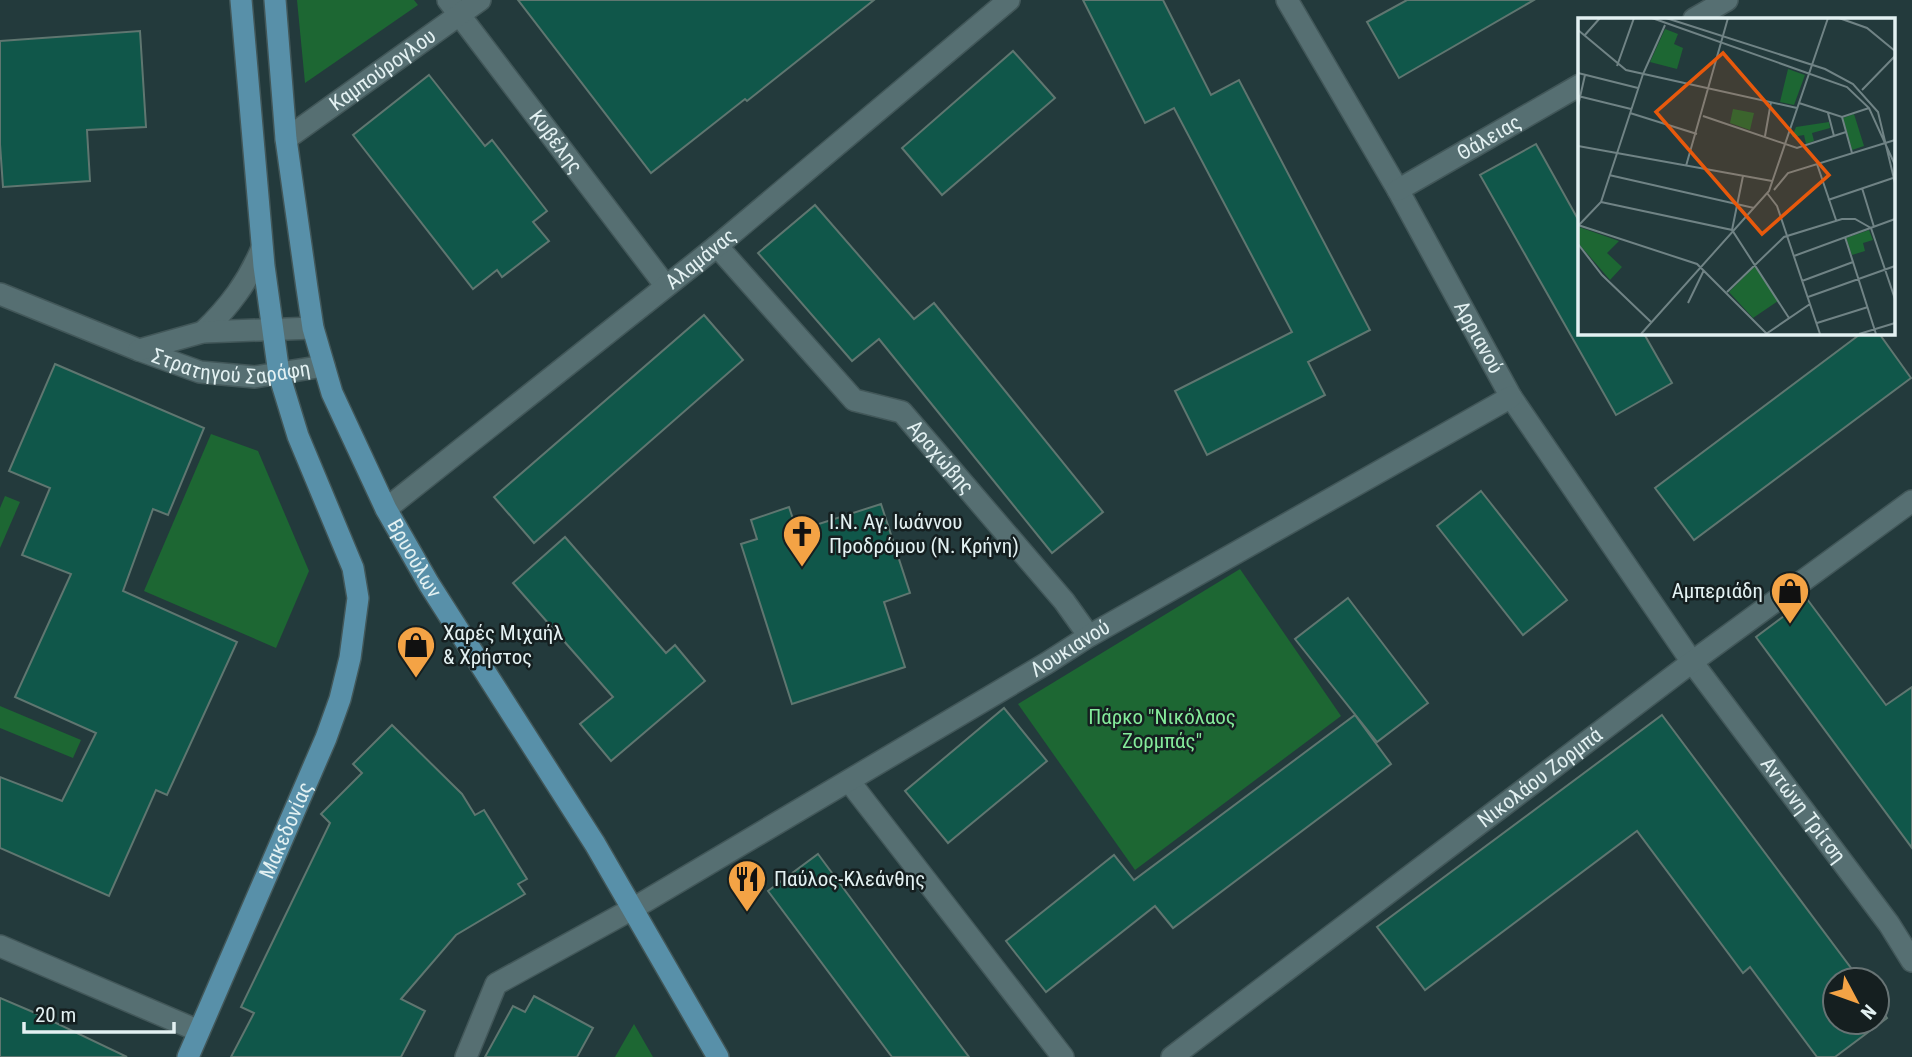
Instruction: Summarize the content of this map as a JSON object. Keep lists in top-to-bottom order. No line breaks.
{"streets":{"main road":["Βρυούλων","Μακεδονίας"],"street":["Καμπούρογλου","Θάλειας","Κυβέλης","Αλαμάνας","Αρριανού","Στρατηγού Σαράφη","Αραχώβης","Λουκιανού","Νικολάου Ζορμπά","Αντώνη Τρίτση"]},"crossings":[["Καμπούρογλου","Κυβέλης"],["Καμπούρογλου","Βρυούλων"],["Θάλειας","Αρριανού"],["Κυβέλης","Αλαμάνας"],["Αλαμάνας","Αραχώβης"],["Αλαμάνας","Βρυούλων"],["Αρριανού","Λουκιανού"],["Αρριανού","Νικολάου Ζορμπά"],["Αρριανού","Αντώνη Τρίτση"],["Στρατηγού Σαράφη","Βρυούλων"],["Στρατηγού Σαράφη","Μακεδονίας"],["Αραχώβης","Λουκιανού"],["Βρυούλων","Λουκιανού"],["Νικολάου Ζορμπά","Αντώνη Τρίτση"]],"parks":["Πάρκο \"Νικόλαος Ζορμπάς\""],"places":{"church":["Ι.Ν. Αγ. Ιωάννου Προδρόμου (Ν. Κρήνη)"],"shop":["Αμπεριάδη","Χαρές Μιχαήλ & Χρήστος"],"restaurant":["Παύλος-Κλεάνθης"]},"scale_bar":"20 m","north":"bottom right"}
